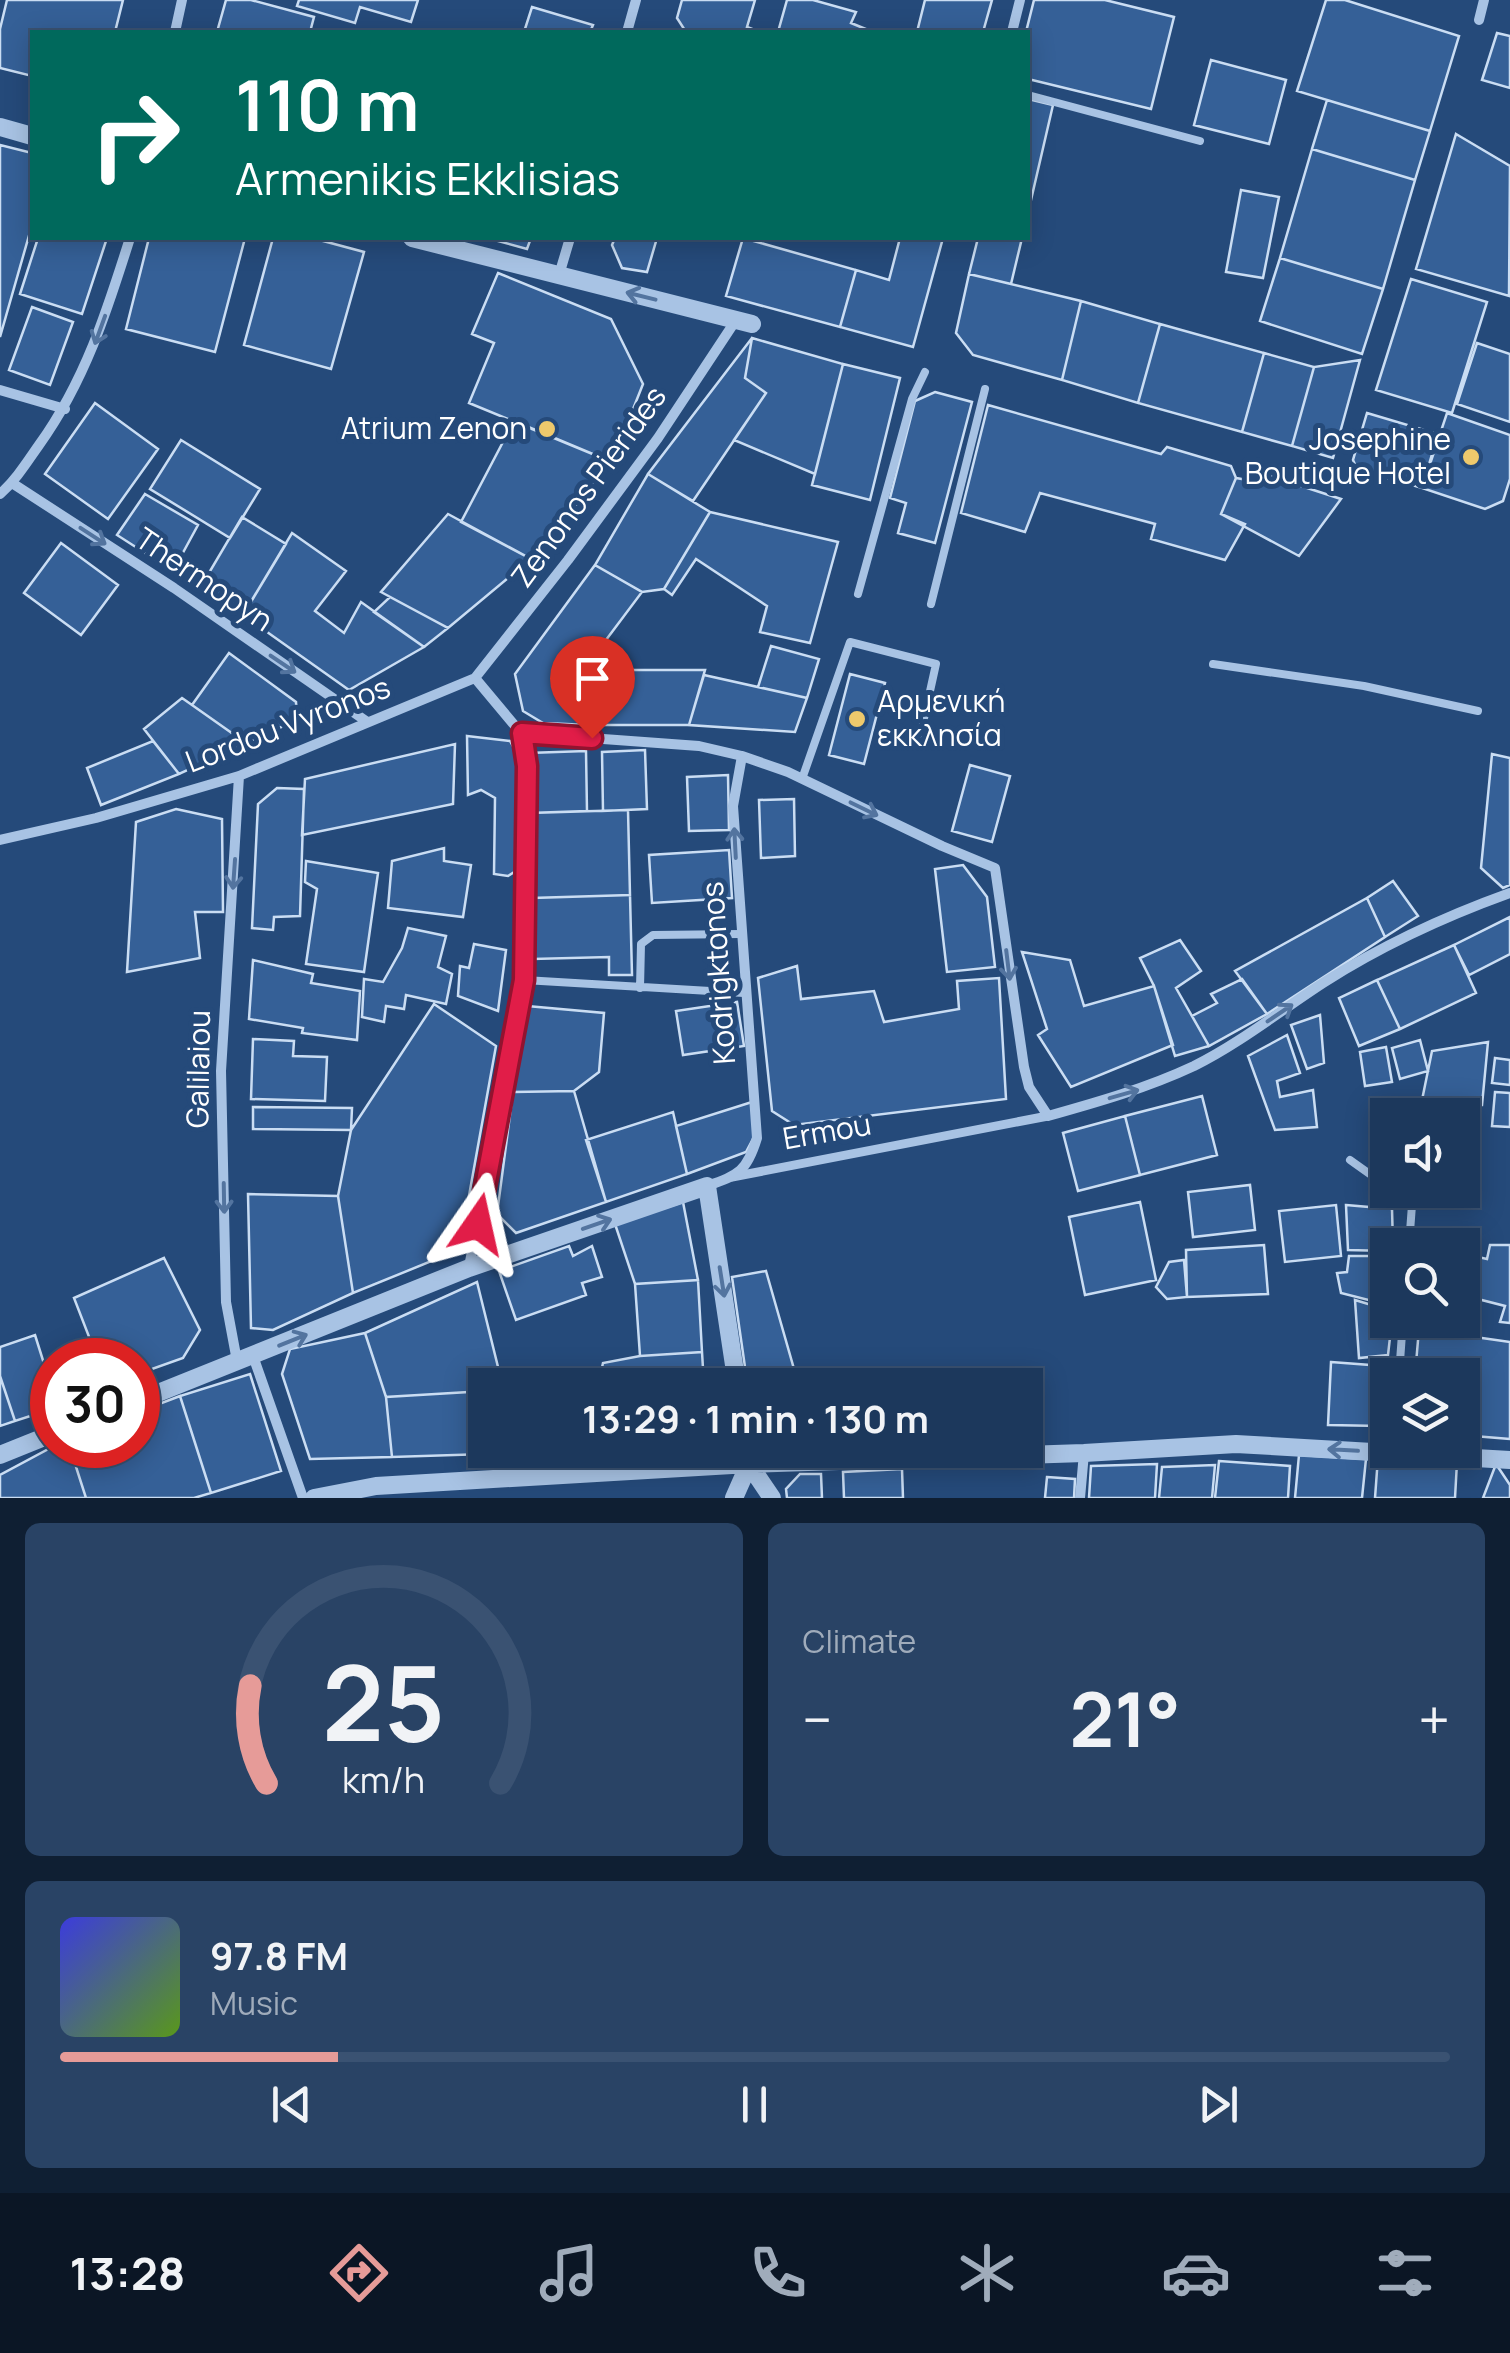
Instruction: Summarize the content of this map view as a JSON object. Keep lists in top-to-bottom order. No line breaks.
{"streets":{"street":["Zenonos Pierides","Thermopyn","Lordou Vyronos","Kodrigktonos","Galilaiou","Ermou"]},"crossings":[["Zenonos Pierides","Lordou Vyronos"],["Thermopyn","Lordou Vyronos"],["Lordou Vyronos","Galilaiou"],["Kodrigktonos","Ermou"],["Galilaiou","Ermou"]],"one_way":["Thermopyn","Kodrigktonos","Galilaiou","Ermou"],"places":["Atrium Zenon","Josephine Boutique Hotel","Αρμενική εκκλησία"],"page":{"turn":["110 m","Armenikis Ekklisias"],"limit":"30","trip":"13:29 · 1 min · 130 m","tile":"Climate","heat":["−","21°","+"],"song":["97.8 FM","Music"],"tabs":"13:28","gauge":["25","km/h"]}}
